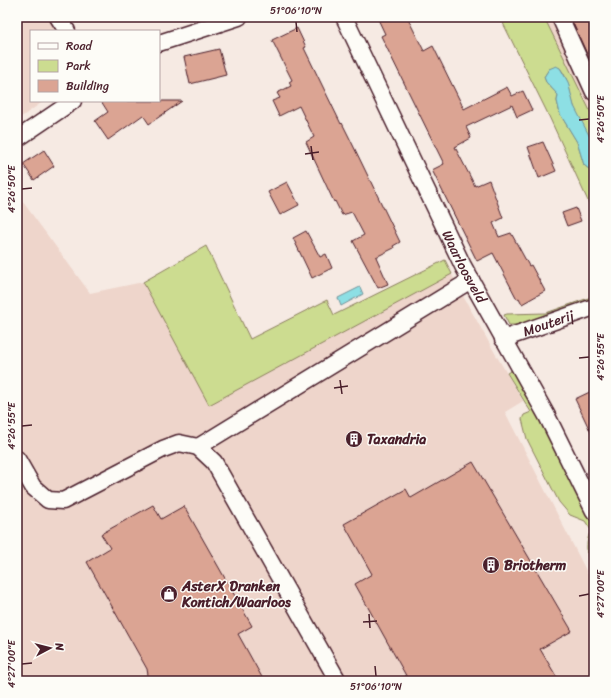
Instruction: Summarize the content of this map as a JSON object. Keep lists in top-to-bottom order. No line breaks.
{"streets":{"street":["Waarloosveld","Mouterij"]},"crossings":[["Waarloosveld","Mouterij"]],"places":{"building":["Taxandria","Briotherm"],"shop":["AsterX Dranken Kontich/Waarloos"]},"legend":["Road","Park","Building"],"north":"right","coordinates":["51°06'10\"N","4°26'50\"E","4°26'55\"E","4°27'00\"E"]}
